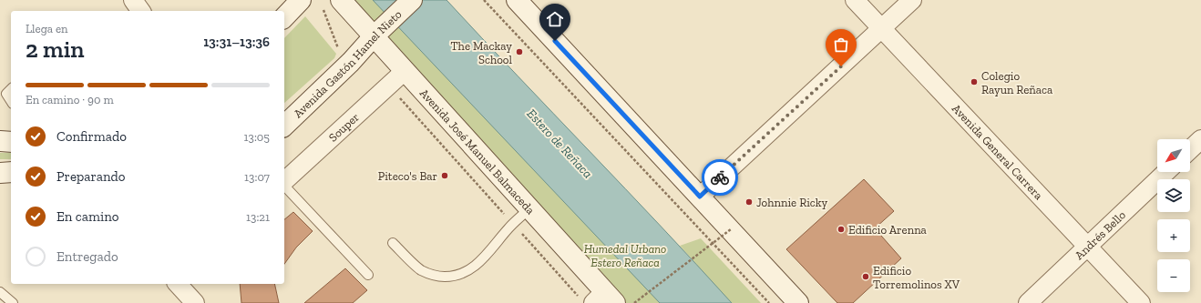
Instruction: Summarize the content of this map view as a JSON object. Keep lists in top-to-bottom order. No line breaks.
{"streets":{"main road":["Avenida Gastón Hamel Nieto","Avenida José Manuel Balmaceda"],"street":["Souper","Avenida General Carrera","Andrés Bello"]},"crossings":[["Avenida Gastón Hamel Nieto","Avenida José Manuel Balmaceda"],["Souper","Avenida José Manuel Balmaceda"],["Avenida General Carrera","Andrés Bello"]],"water":["Estero de Reñaca"],"parks":["Humedal Urbano Estero Reñaca"],"places":["The Mackay School","Colegio Rayun Reñaca","Piteco's Bar","Johnnie Ricky","Edificio Arenna","Edificio Torremolinos XV"],"north":"bottom left","page":{"heading":["2 min","Llega en","13:31–13:36"],"bar":"En camino · 90 m","list":[["Confirmado","13:05"],["Preparando","13:07"],["En camino","13:21"],"Entregado"],"map_buttons":["+","−"]}}
